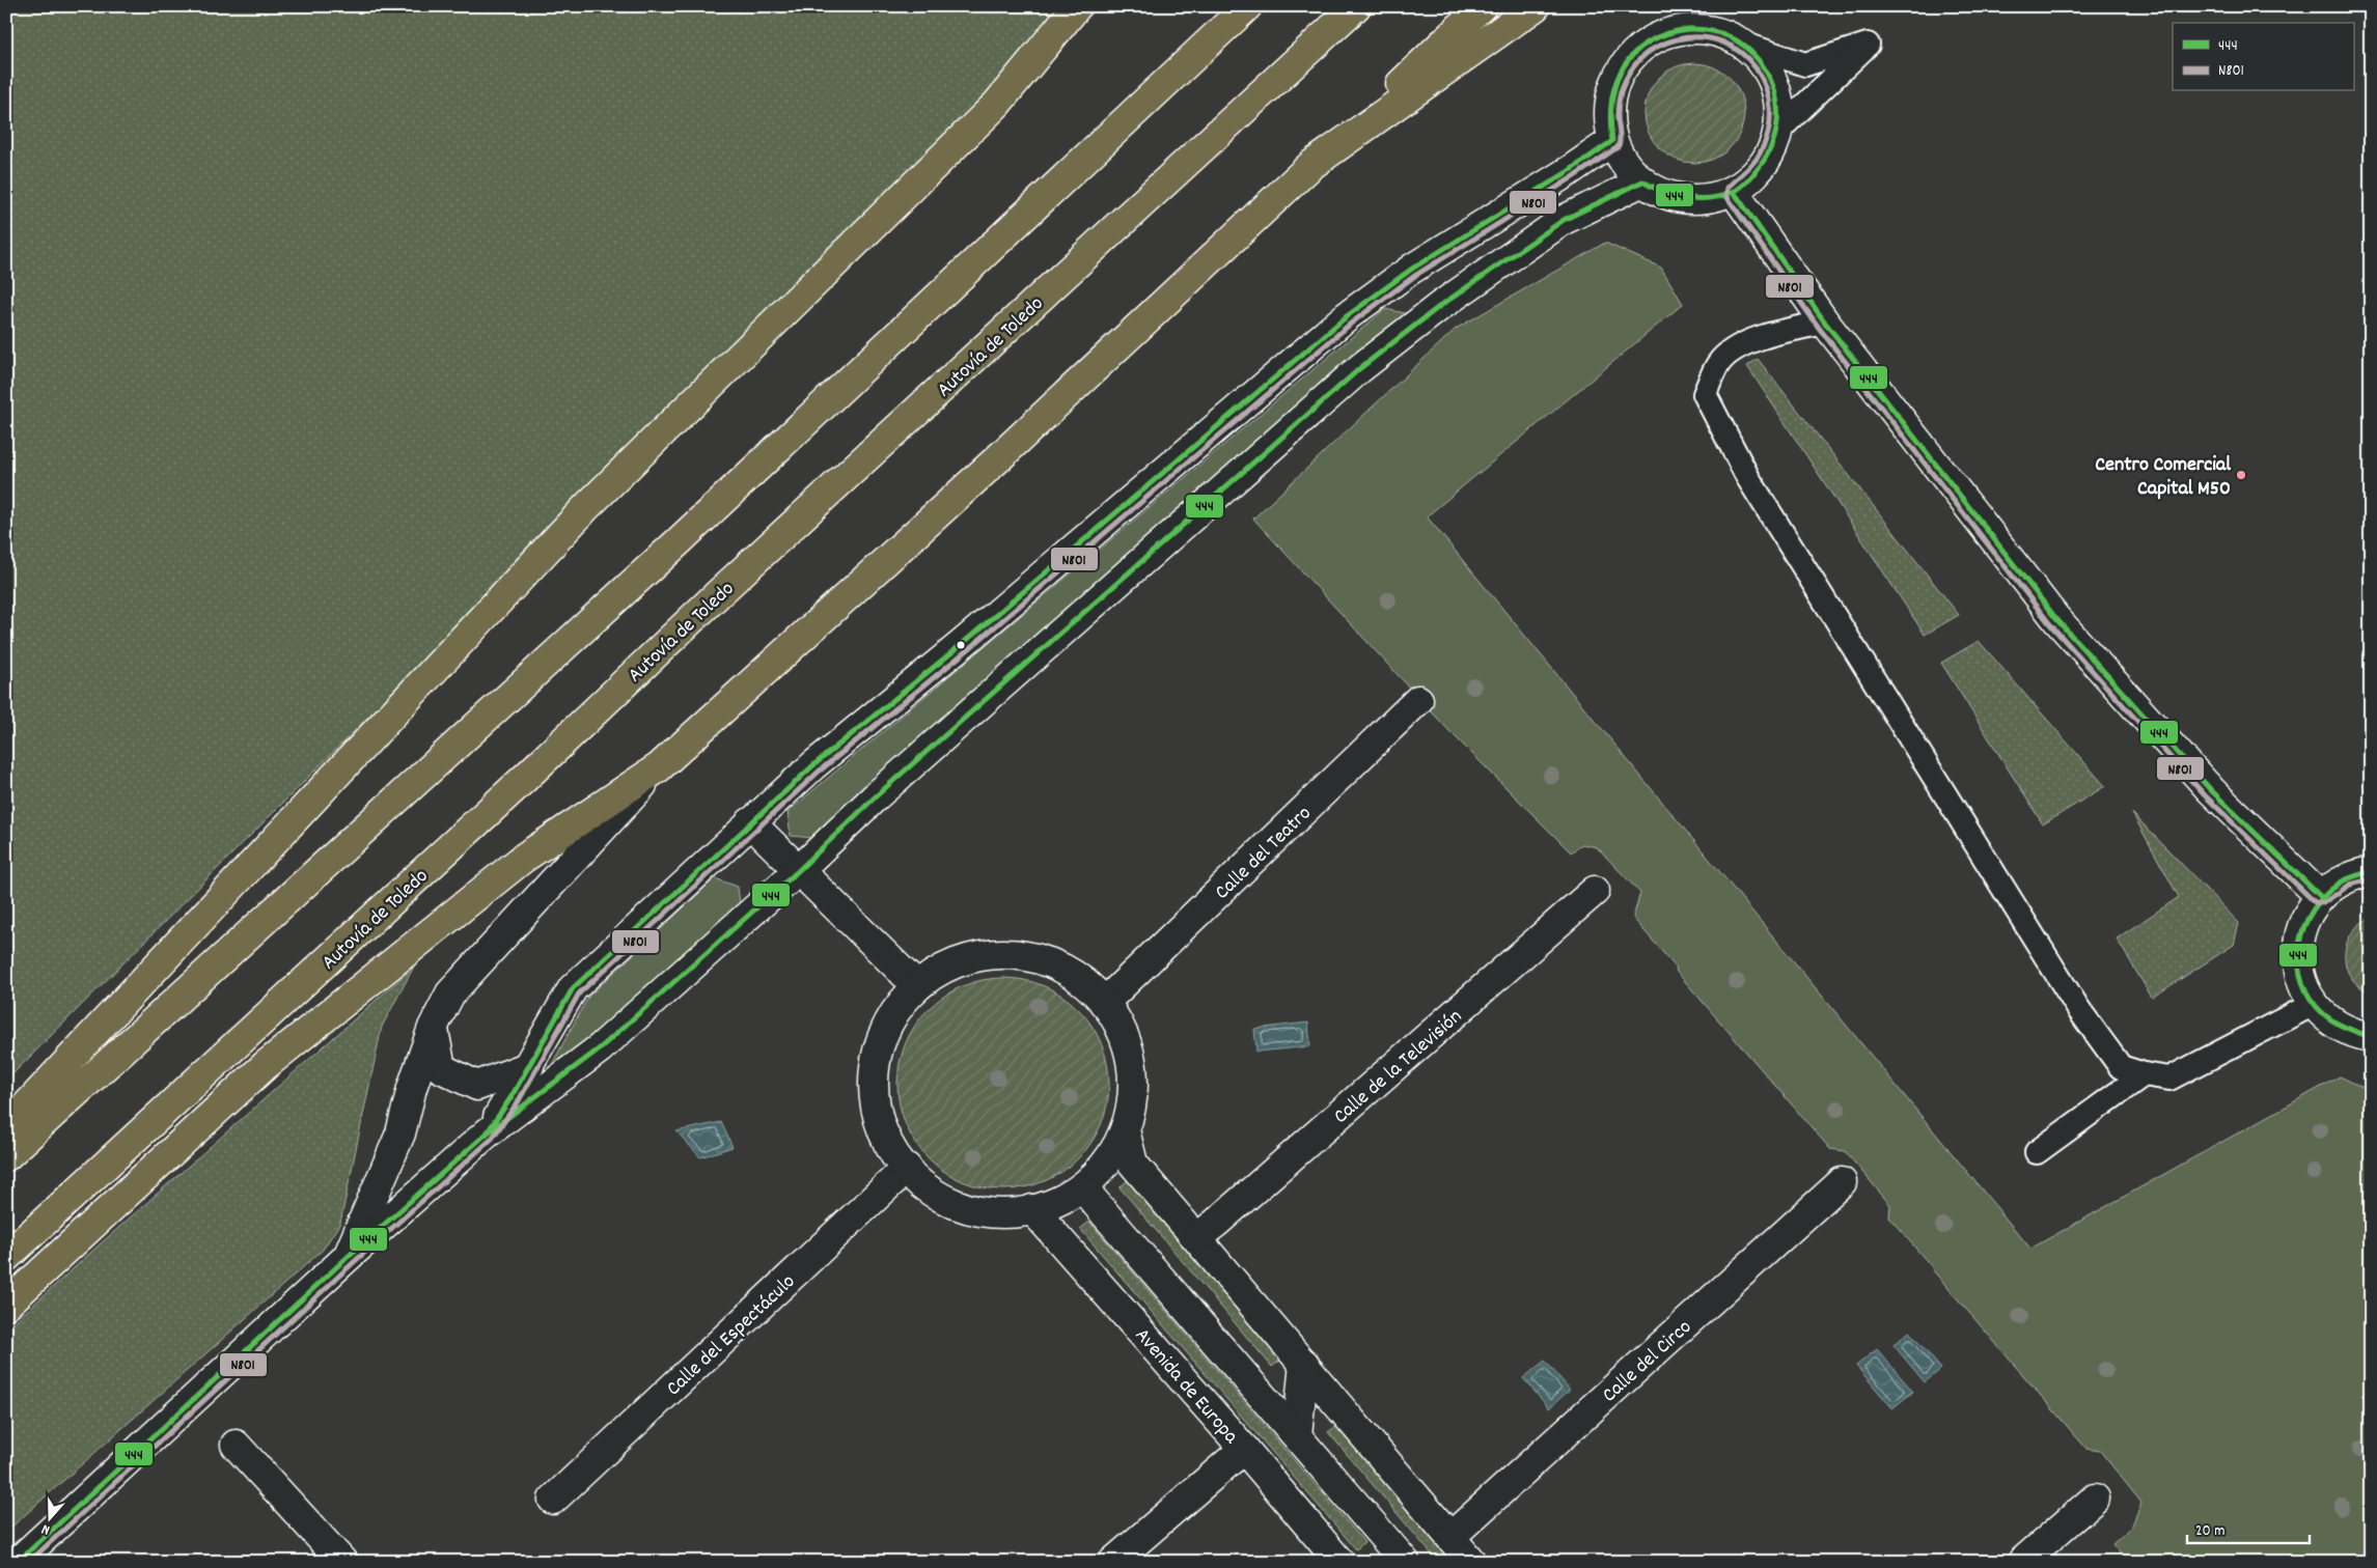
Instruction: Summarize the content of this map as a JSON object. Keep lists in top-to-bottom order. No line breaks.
{"streets":{"highway":["Autovía de Toledo"],"street":["Calle del Teatro","Calle de la Televisión","Calle del Espectáculo","Calle del Circo","Avenida de Europa"]},"places":["Centro Comercial Capital M50"],"lines":["transit line 444","transit line N801"],"legend":["444","N801"],"scale_bar":"20 m","north":"bottom"}
